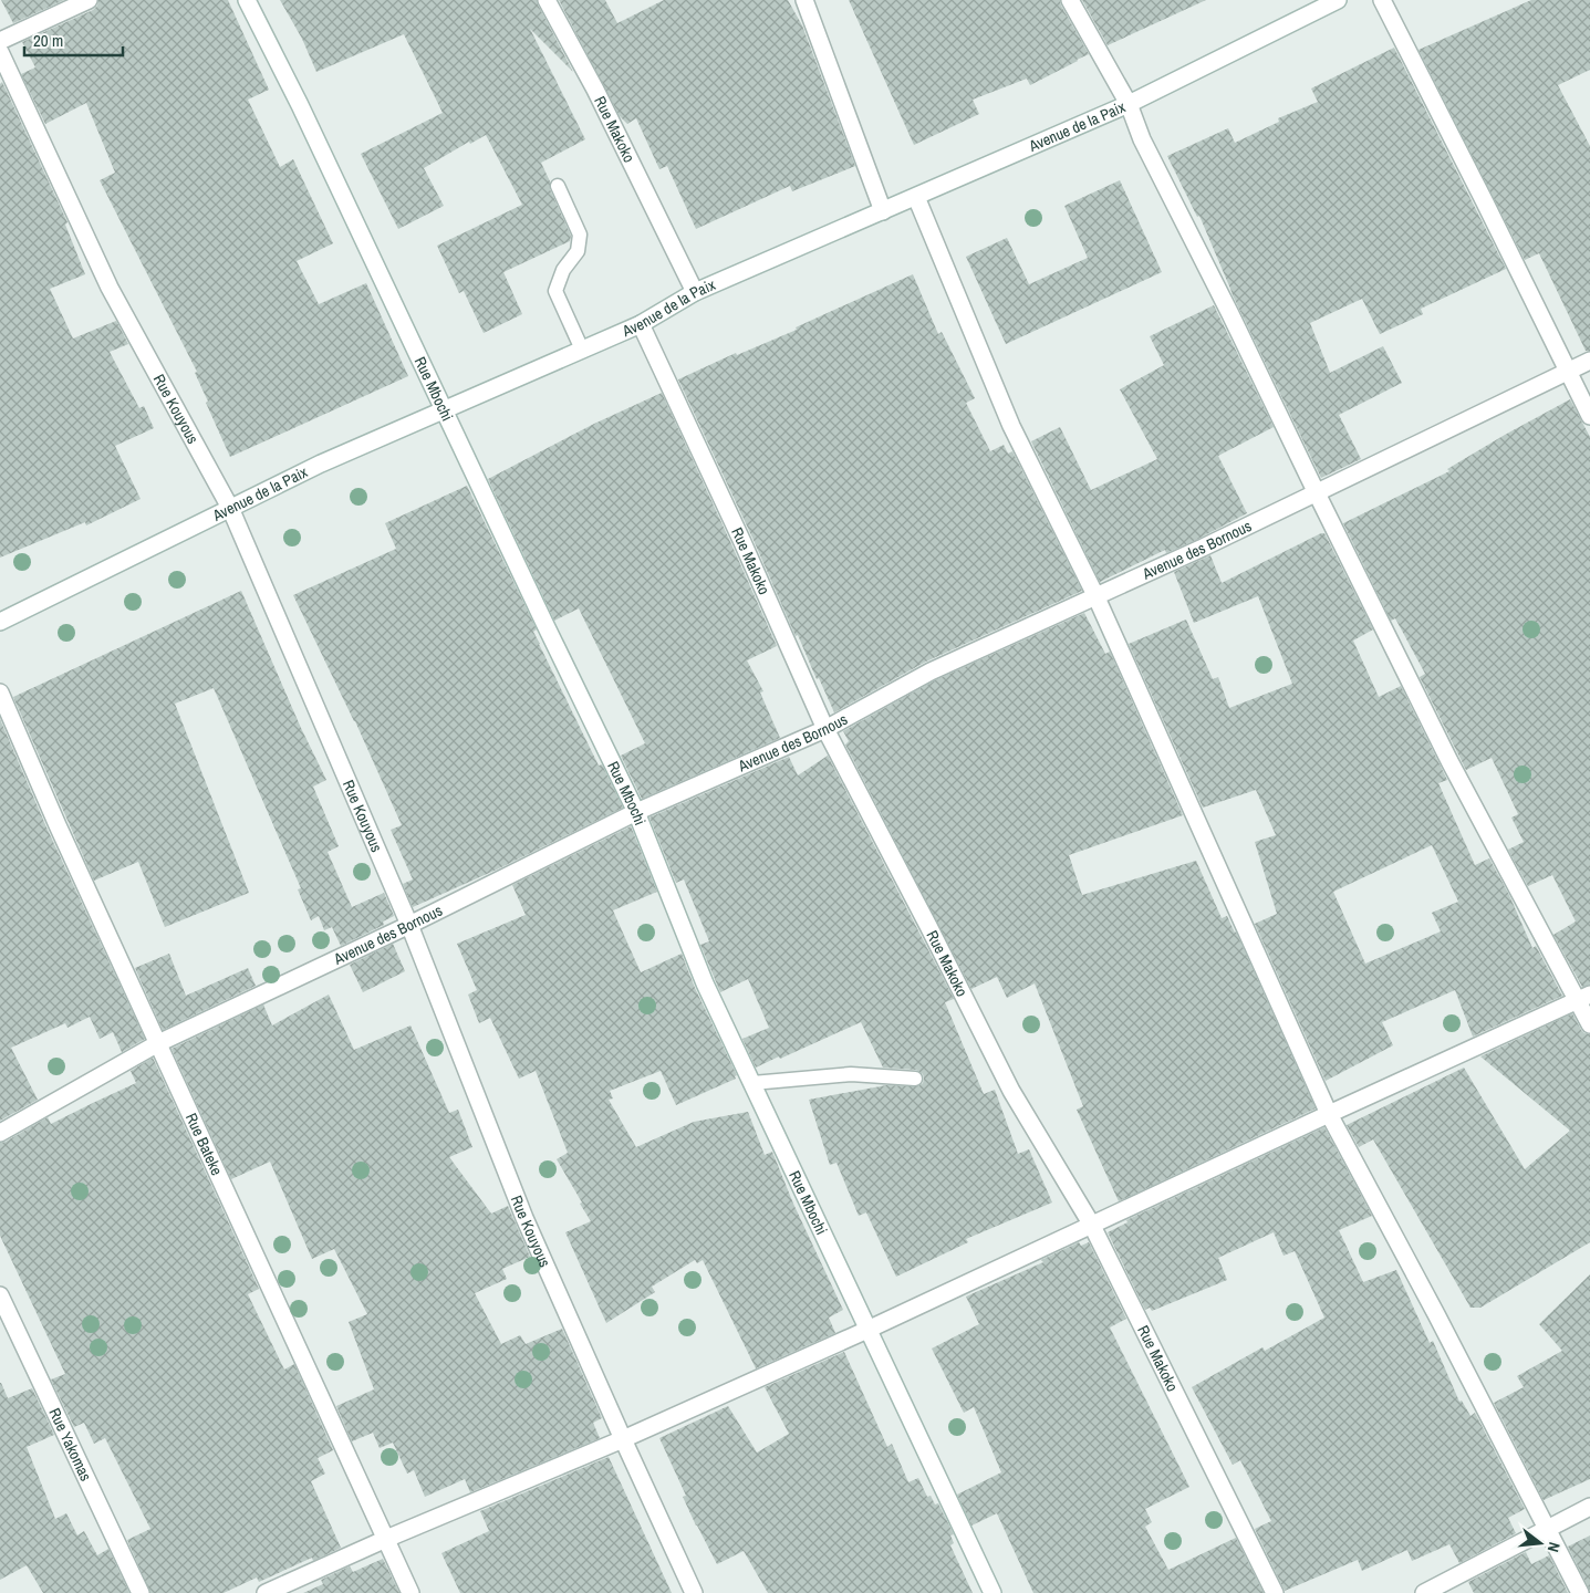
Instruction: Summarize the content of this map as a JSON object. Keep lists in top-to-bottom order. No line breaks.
{"streets":{"street":["Avenue de la Paix","Rue Makoko","Rue Mbochi","Rue Kouyous","Avenue des Bornous","Rue Bateke","Rue Yakomas"]},"crossings":[["Avenue de la Paix","Rue Makoko"],["Avenue de la Paix","Rue Mbochi"],["Avenue de la Paix","Rue Kouyous"],["Rue Makoko","Avenue des Bornous"],["Rue Mbochi","Avenue des Bornous"],["Rue Kouyous","Avenue des Bornous"],["Avenue des Bornous","Rue Bateke"]],"scale_bar":"20 m","north":"right"}
